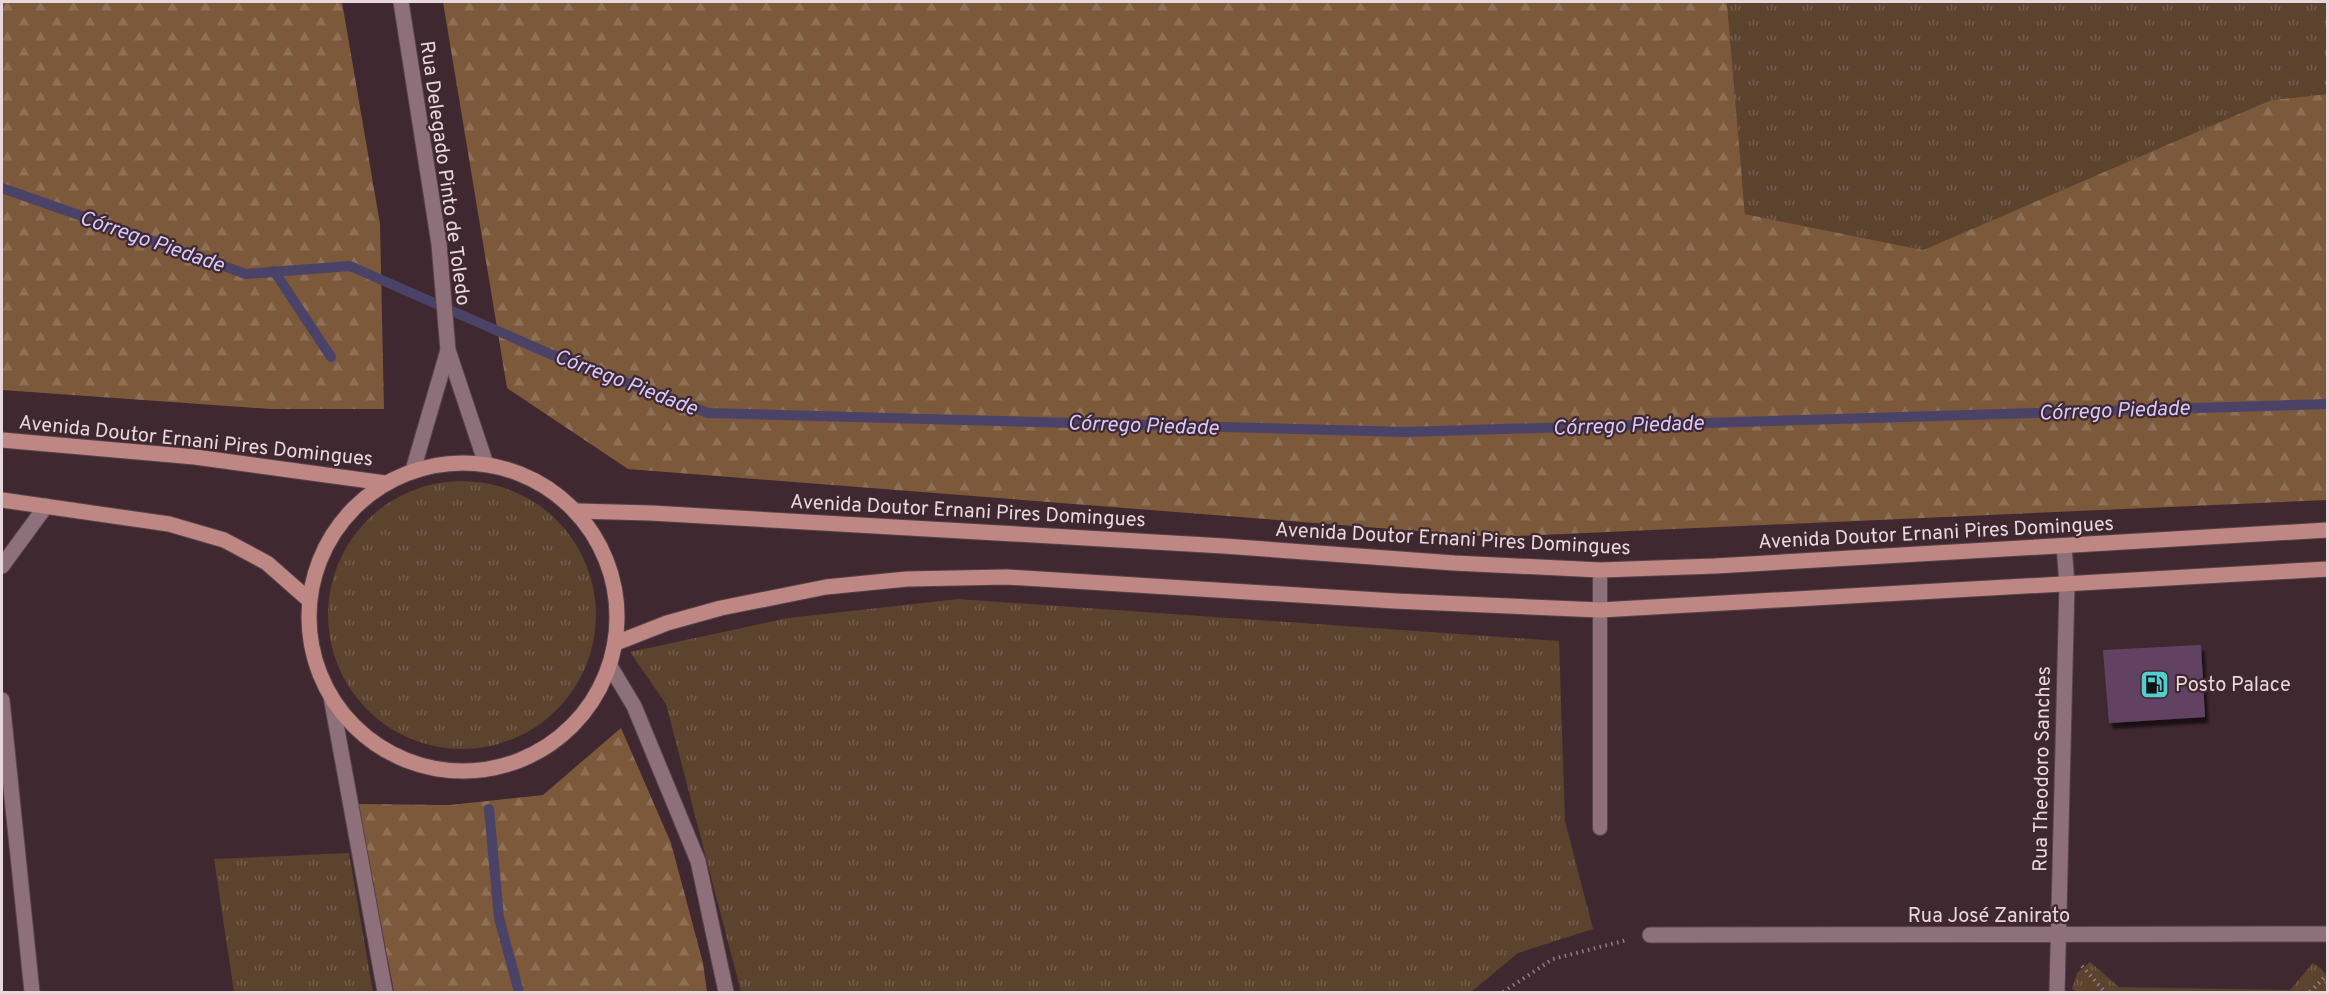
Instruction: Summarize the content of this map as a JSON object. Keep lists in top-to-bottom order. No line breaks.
{"streets":{"main road":["Avenida Doutor Ernani Pires Domingues"],"street":["Rua Delegado Pinto de Toledo","Rua Theodoro Sanches","Rua José Zanirato"]},"crossings":[["Avenida Doutor Ernani Pires Domingues","Rua Theodoro Sanches"],["Rua Theodoro Sanches","Rua José Zanirato"]],"water":["Córrego Piedade"],"places":{"fuel station":["Posto Palace"]}}
